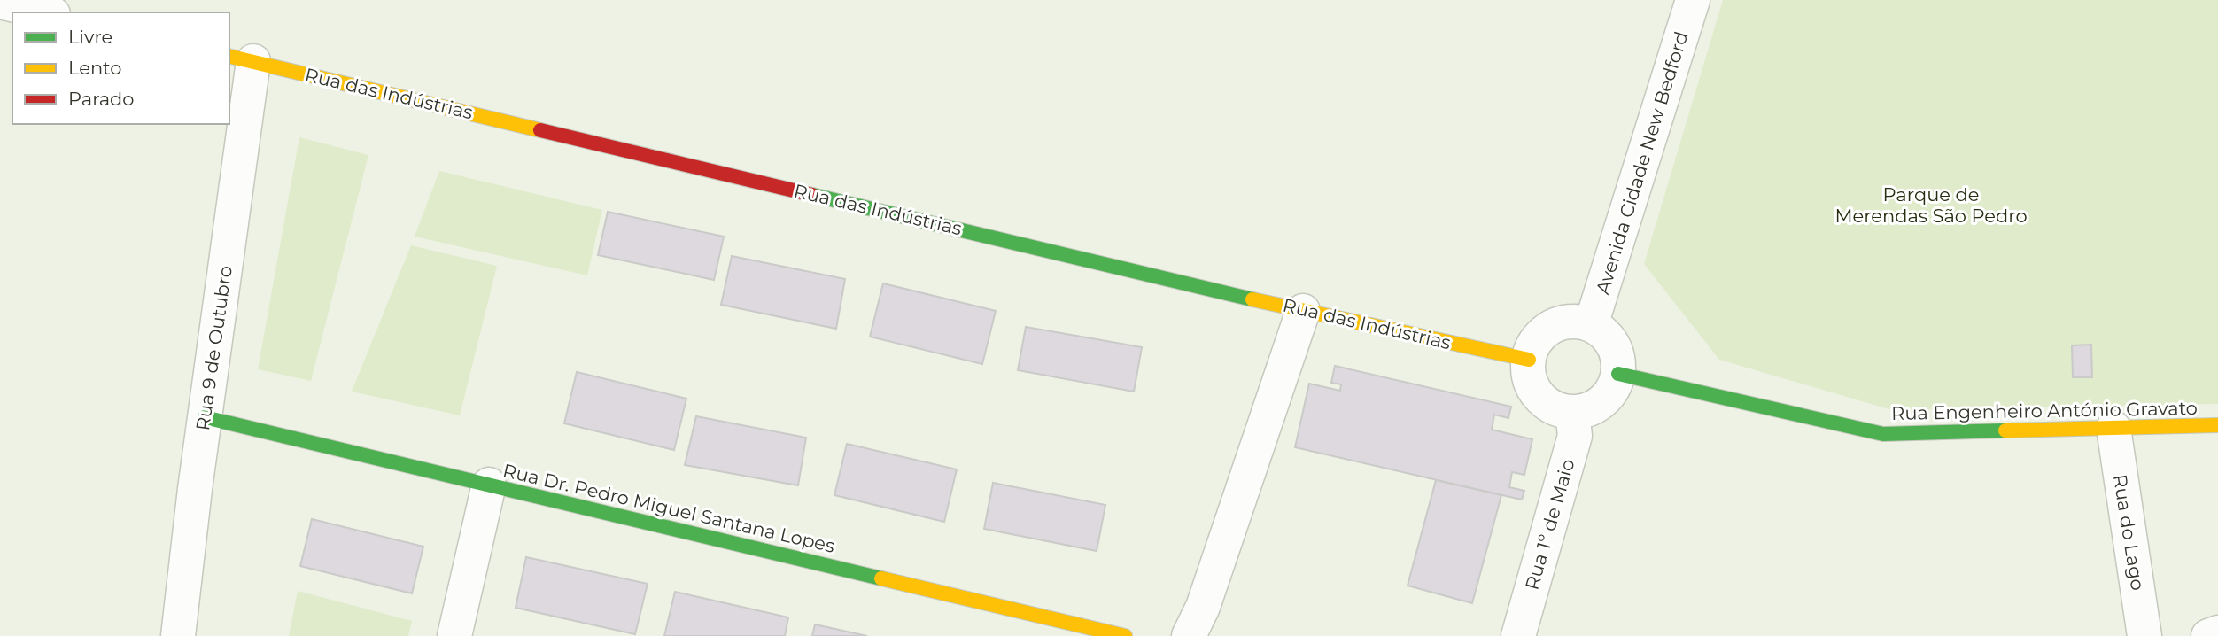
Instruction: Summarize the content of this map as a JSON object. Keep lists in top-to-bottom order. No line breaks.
{"streets":{"street":["Rua das Indústrias","Avenida Cidade New Bedford","Rua 9 de Outubro","Rua Engenheiro António Gravato","Rua Dr. Pedro Miguel Santana Lopes","Rua 1º de Maio","Rua do Lago"]},"crossings":[["Rua das Indústrias","Avenida Cidade New Bedford"],["Rua das Indústrias","Rua 9 de Outubro"],["Rua das Indústrias","Rua Engenheiro António Gravato"],["Rua das Indústrias","Rua 1º de Maio"],["Avenida Cidade New Bedford","Rua Engenheiro António Gravato"],["Avenida Cidade New Bedford","Rua 1º de Maio"],["Rua 9 de Outubro","Rua Dr. Pedro Miguel Santana Lopes"],["Rua Engenheiro António Gravato","Rua 1º de Maio"],["Rua Engenheiro António Gravato","Rua do Lago"]],"parks":["Parque de Merendas São Pedro"],"legend":["Livre","Lento","Parado"]}
